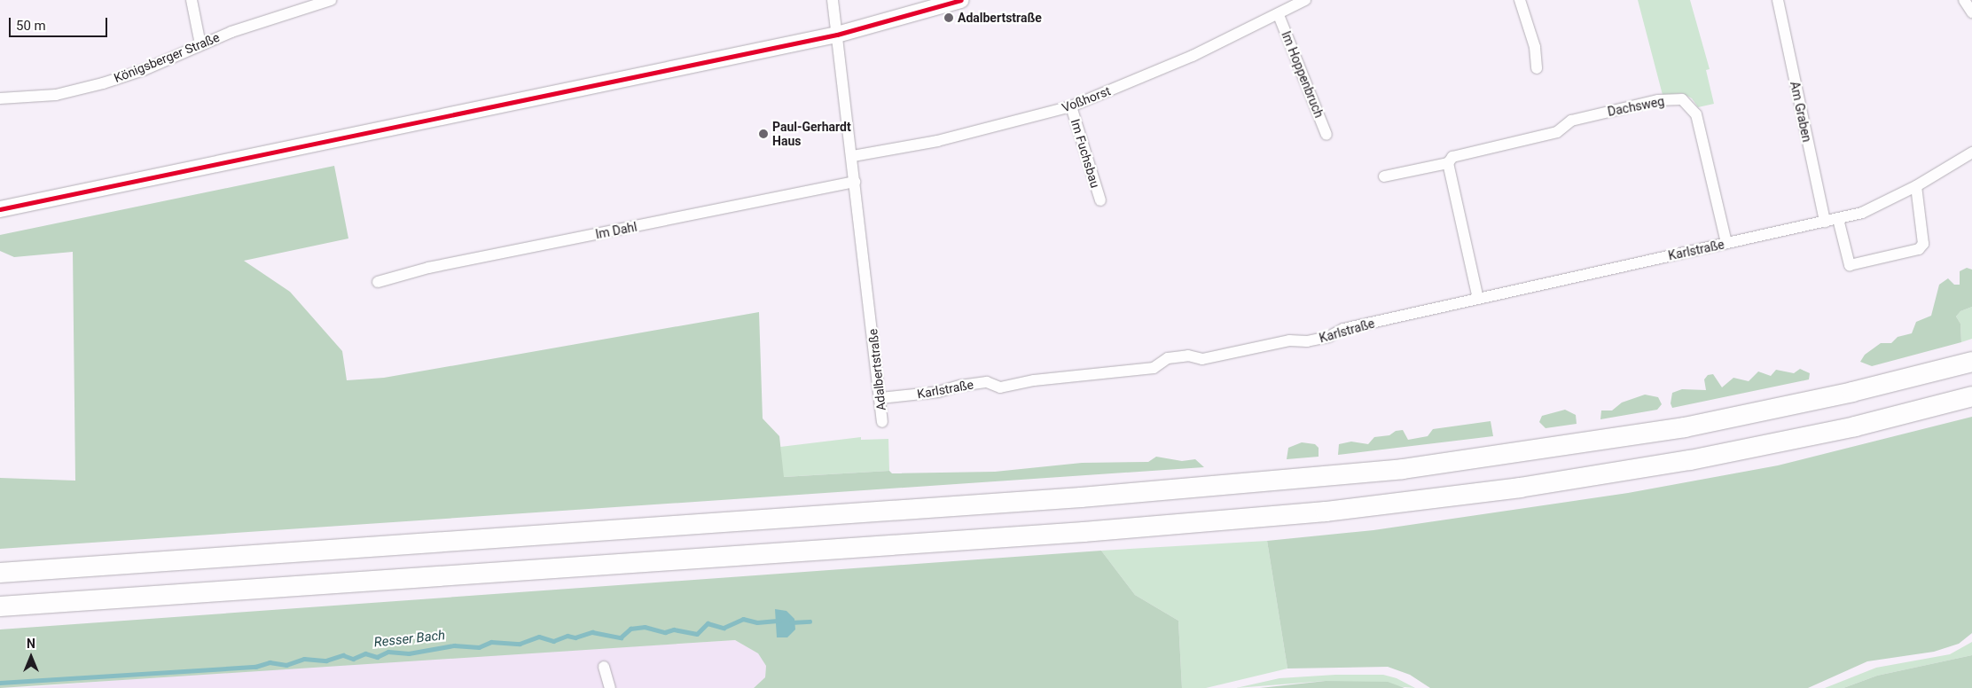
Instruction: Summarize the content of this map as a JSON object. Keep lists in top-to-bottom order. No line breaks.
{"streets":{"street":["Königsberger Straße","Im Hoppenbruch","Voßhorst","Dachsweg","Am Graben","Im Fuchsbau","Im Dahl","Karlstraße","Adalbertstraße"]},"crossings":[["Im Hoppenbruch","Voßhorst"],["Voßhorst","Im Fuchsbau"],["Voßhorst","Adalbertstraße"],["Dachsweg","Karlstraße"],["Am Graben","Karlstraße"],["Im Dahl","Adalbertstraße"],["Karlstraße","Adalbertstraße"]],"water":["Resser Bach"],"places":["Adalbertstraße","Paul-Gerhardt Haus"],"scale_bar":"50 m","north":"top"}
